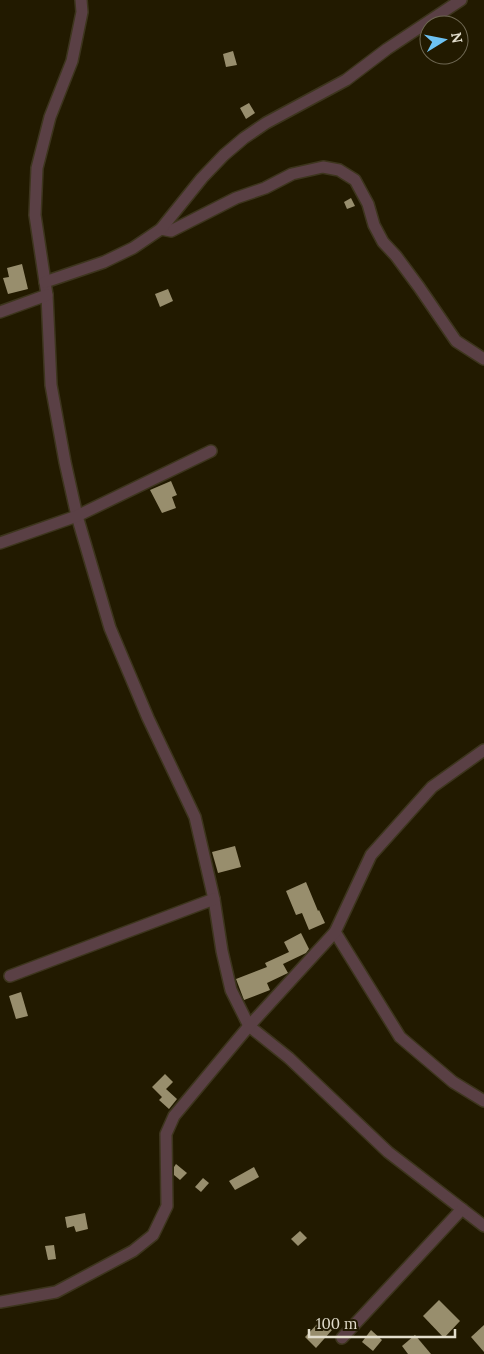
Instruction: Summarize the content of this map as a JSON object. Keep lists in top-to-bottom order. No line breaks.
{"scale_bar":"100 m","north":"right"}
